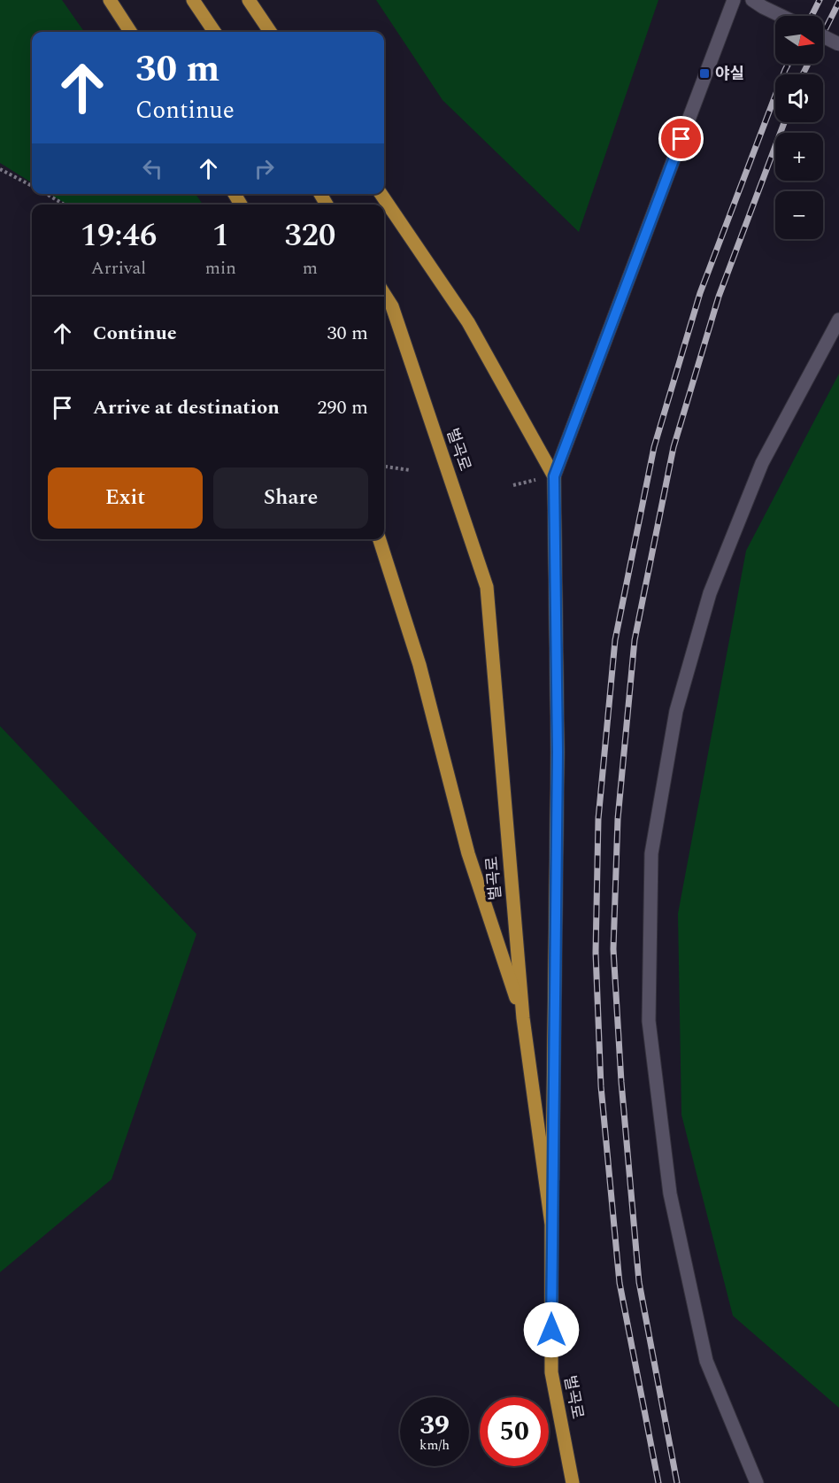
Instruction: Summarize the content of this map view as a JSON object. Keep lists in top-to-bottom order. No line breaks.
{"streets":{"main road":["벌곡로"]},"places":{"transit":["야실"]},"north":"right","page":{"map_buttons":["+","−"],"turn":["30 m","Continue"],"eta":["19:46","Arrival","1","min","320","m"],"list":[{"name":"Continue","value":"30 m"},{"name":"Arrive at destination","value":"290 m"}],"buttons":["Exit","Share"],"speed":"39 km/h","limit":"50"}}
